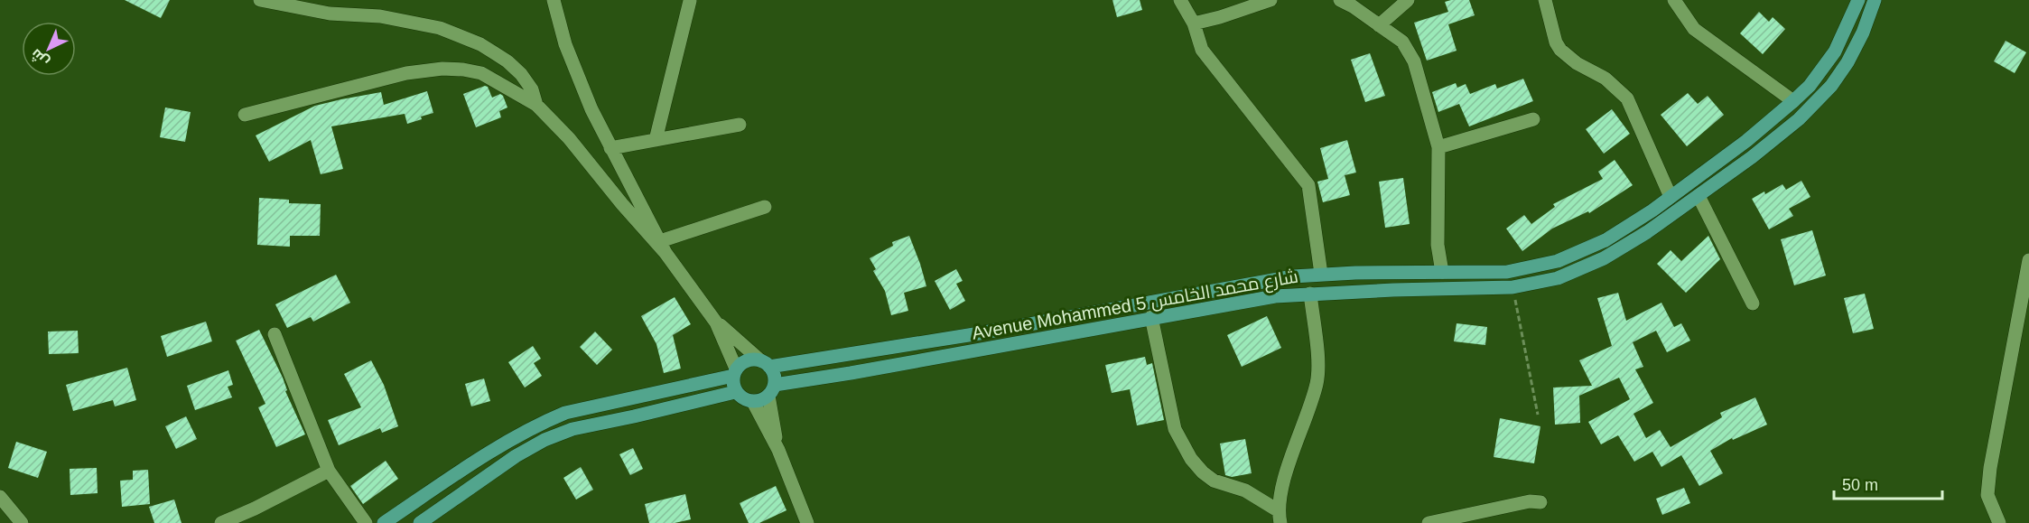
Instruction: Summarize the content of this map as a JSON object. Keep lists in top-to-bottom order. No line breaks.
{"streets":{"main road":["Avenue Mohammed 5 شارع محمد الخامس"]},"scale_bar":"50 m","north":"bottom left"}
